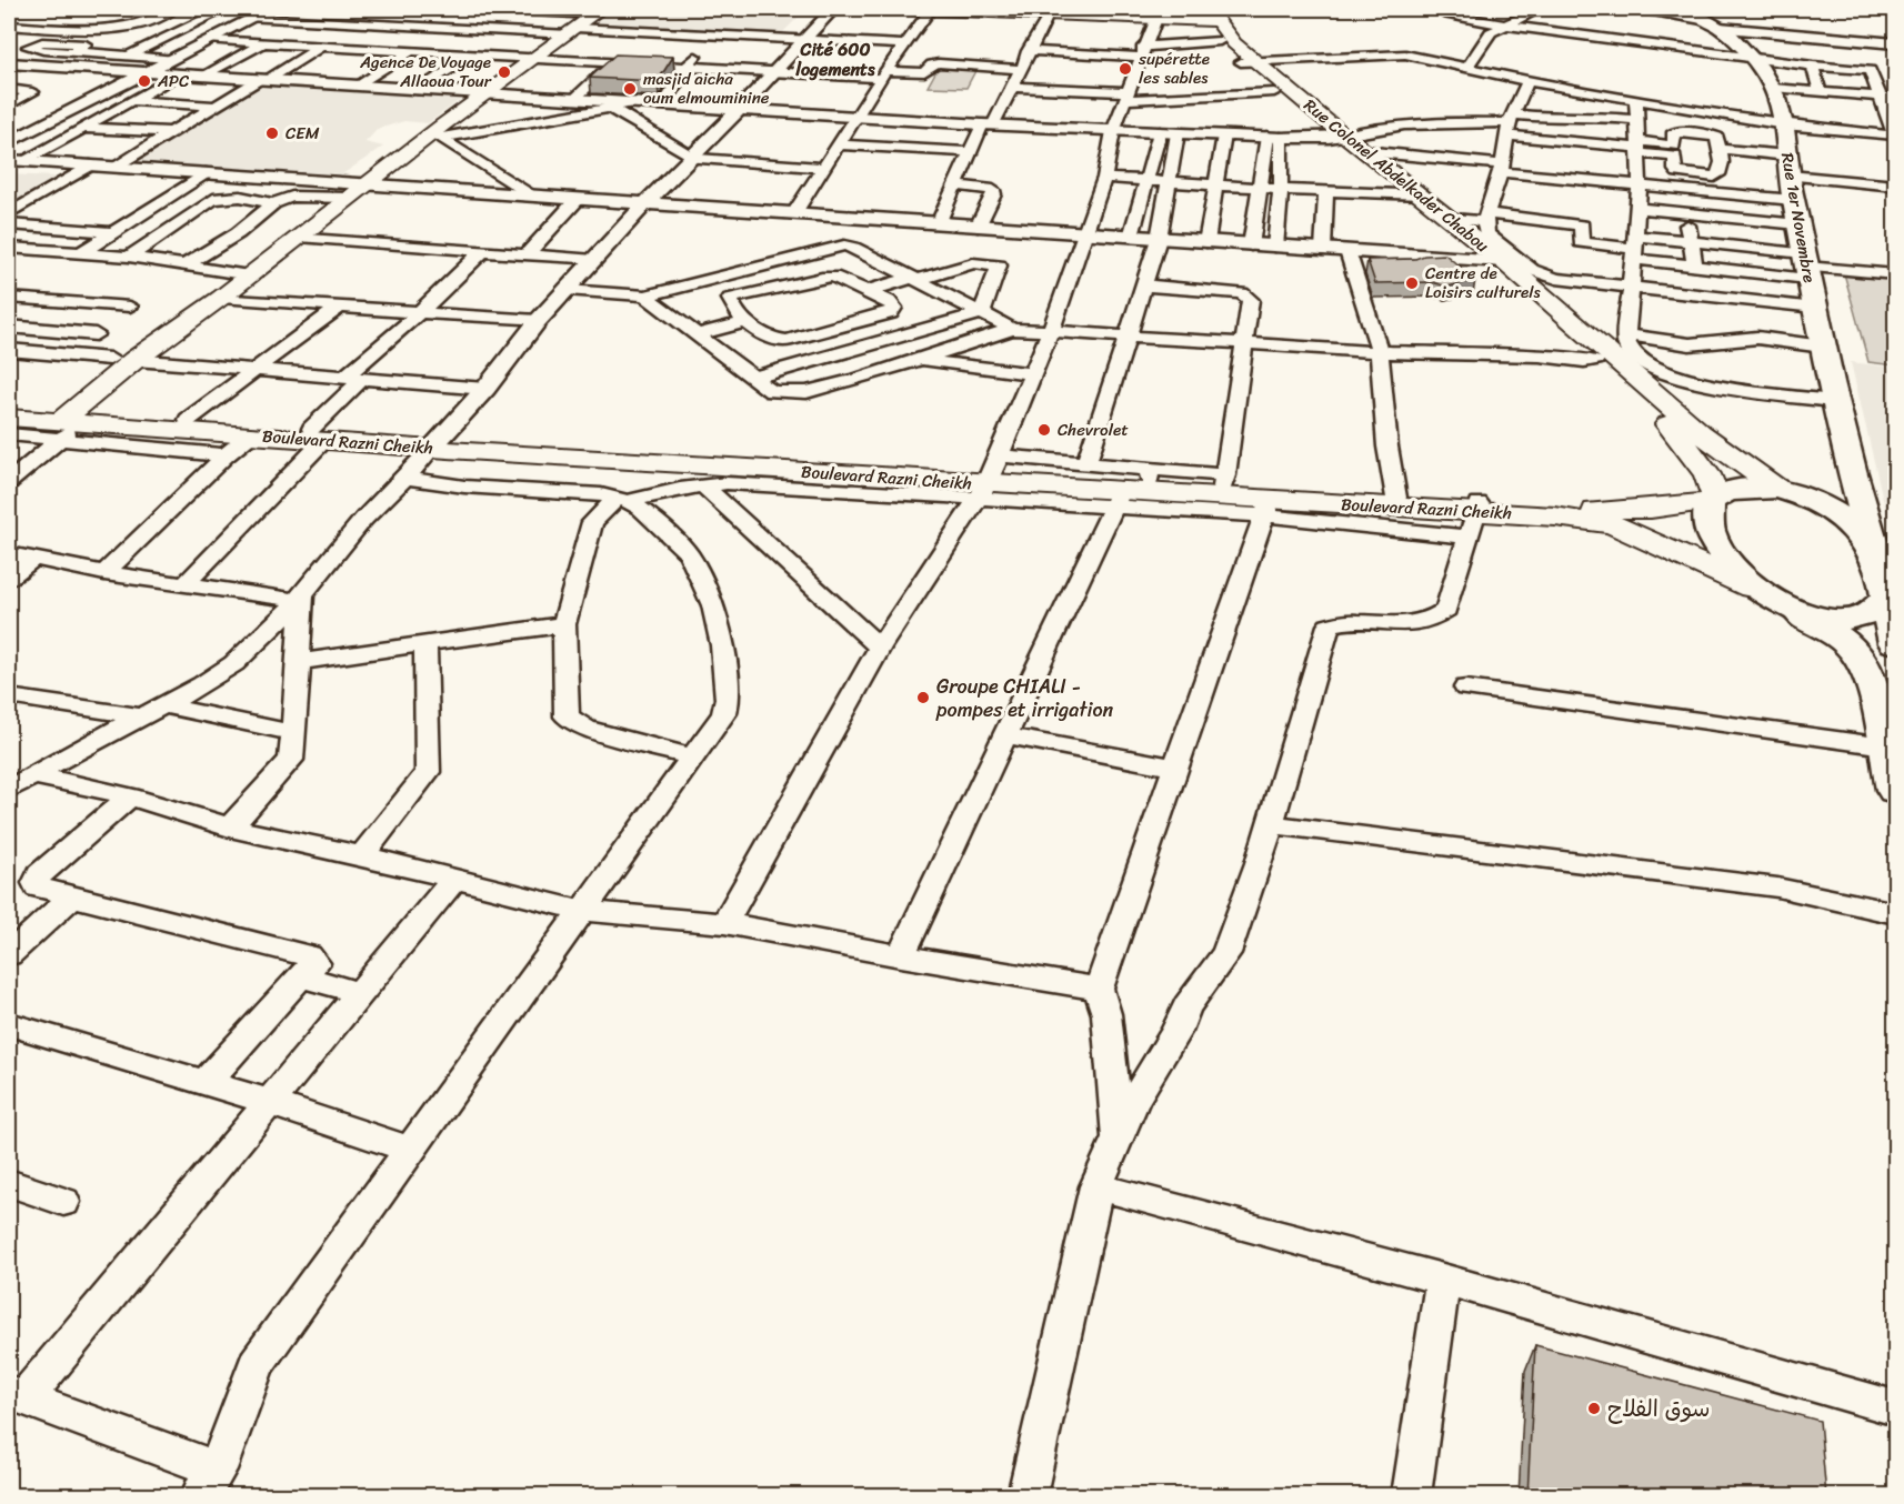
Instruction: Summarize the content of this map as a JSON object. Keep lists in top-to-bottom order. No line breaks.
{"streets":{"main road":["Rue Colonel Abdelkader Chabou","Rue 1er Novembre","Boulevard Razni Cheikh"]},"crossings":[["Rue Colonel Abdelkader Chabou","Boulevard Razni Cheikh"]],"districts":["Cité 600 logements"],"places":["supérette les sables","Agence De Voyage Allaoua Tour","APC","masjid aicha oum elmouminine","CEM","Centre de Loisirs culturels","Chevrolet","Groupe CHIALI - pompes et irrigation","سوق الفلاح"]}
